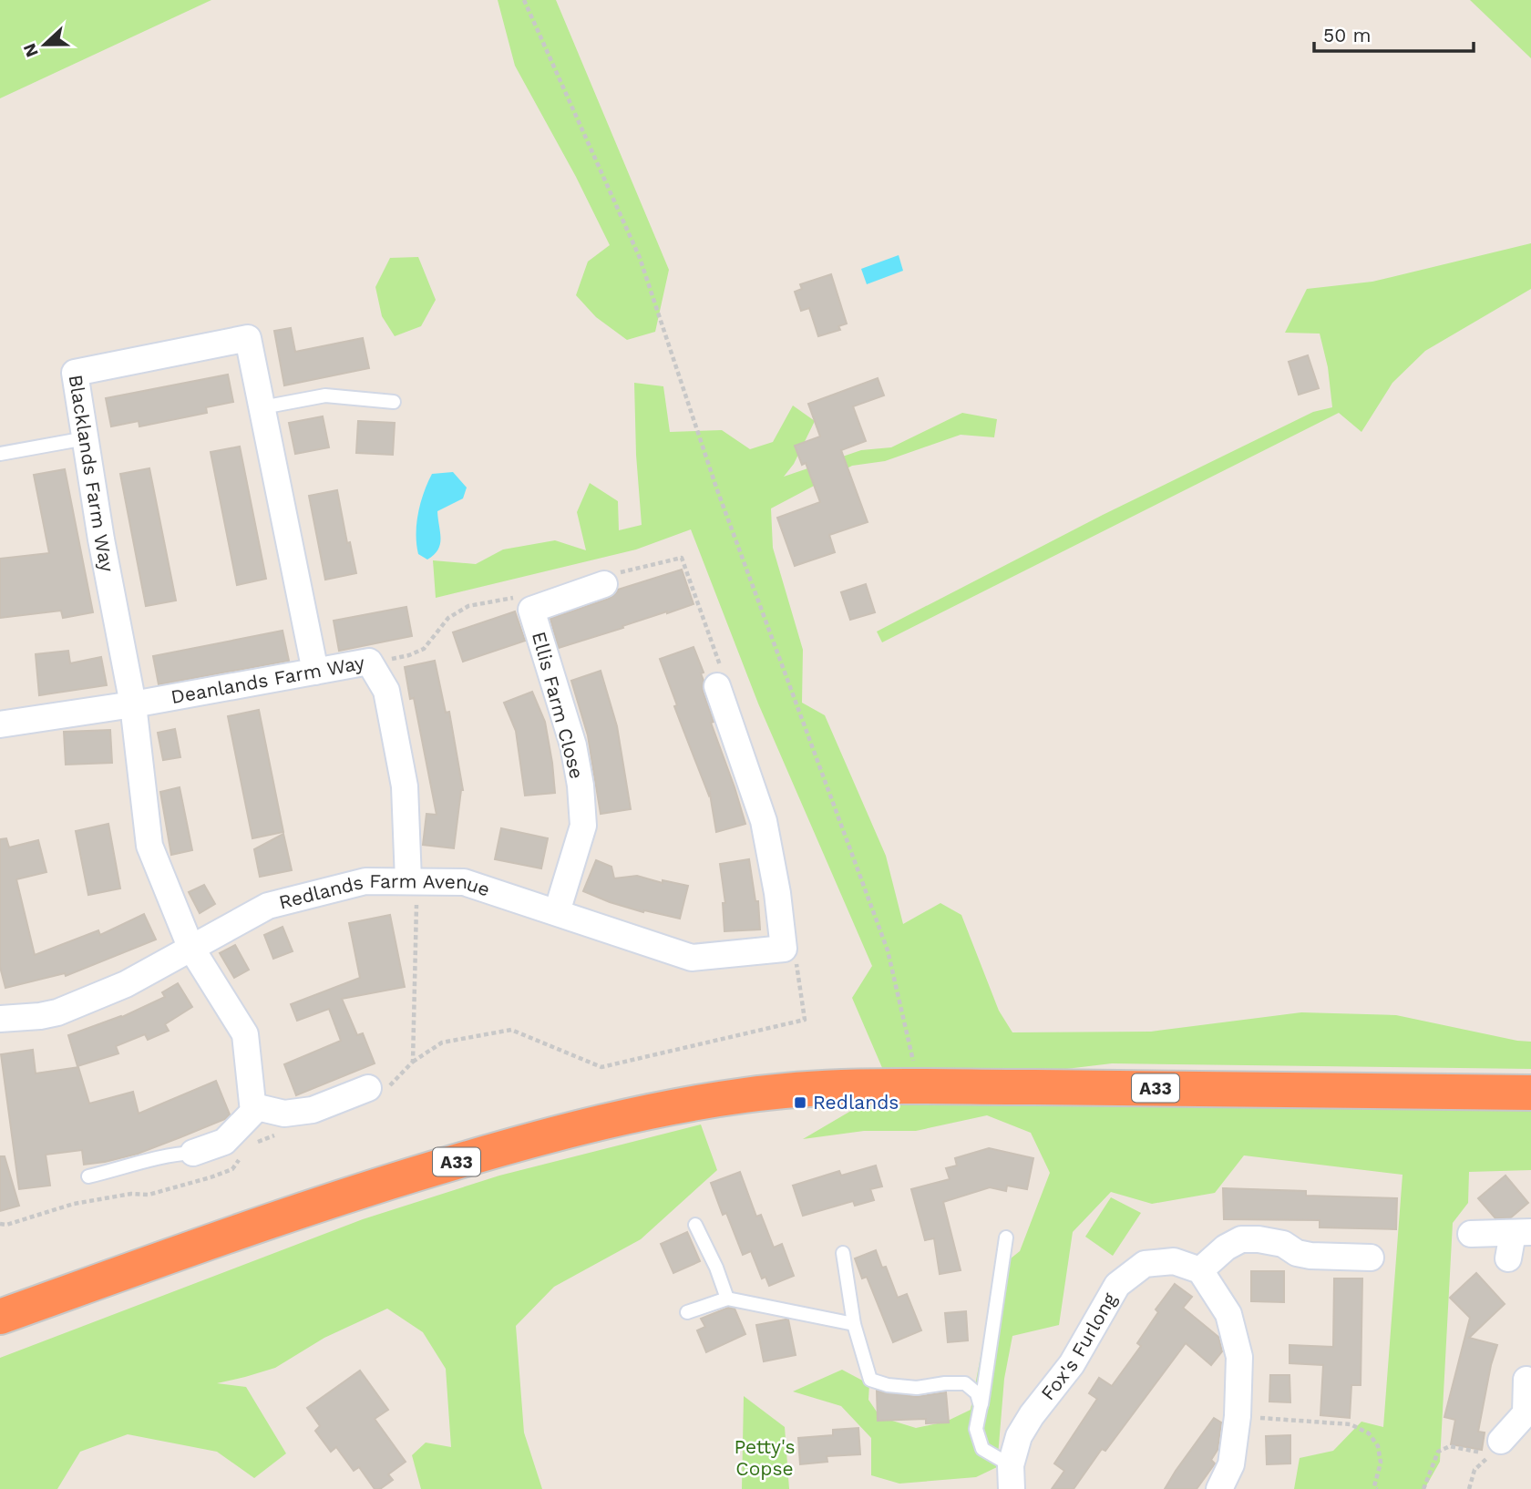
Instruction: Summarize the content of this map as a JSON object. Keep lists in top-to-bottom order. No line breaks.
{"streets":{"highway":["A33"],"street":["Blacklands Farm Way","Deanlands Farm Way","Ellis Farm Close","Redlands Farm Avenue","Fox's Furlong"]},"crossings":[["Blacklands Farm Way","Deanlands Farm Way"],["Blacklands Farm Way","Redlands Farm Avenue"],["Deanlands Farm Way","Redlands Farm Avenue"],["Ellis Farm Close","Redlands Farm Avenue"]],"parks":["Petty's Copse"],"places":{"transit":["Redlands"]},"scale_bar":"50 m","north":"left"}
